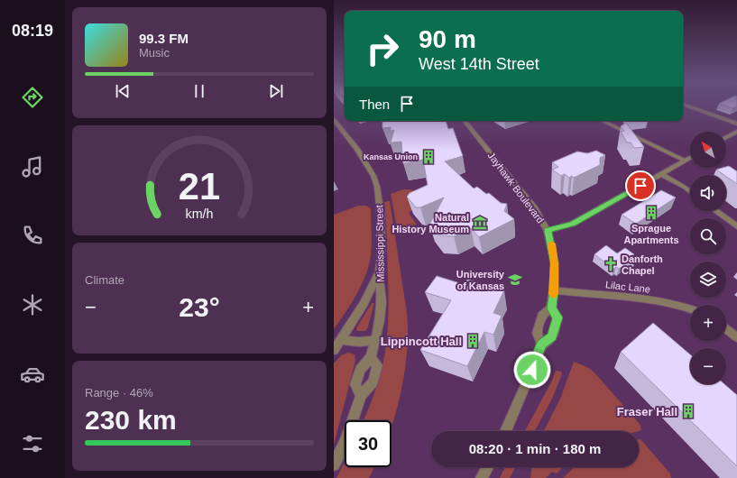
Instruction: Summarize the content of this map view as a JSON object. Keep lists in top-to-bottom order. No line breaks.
{"streets":{"street":["Jayhawk Boulevard","Mississippi Street","Lilac Lane"]},"crossings":[["Jayhawk Boulevard","Lilac Lane"]],"places":{"building":["Kansas Union","Sprague Apartments","Lippincott Hall","Fraser Hall"],"museum":["Natural History Museum"],"church":["Danforth Chapel"],"school or university":["University of Kansas"]},"north":"top left","page":{"tabs":"08:19","turn":["90 m","West 14th Street"],"song":["99.3 FM","Music"],"then":"Then","map_buttons":["+","−"],"tile":["Climate",["Range · 46%","230 km"]],"heat":["−","23°","+"],"limit":"30","trip":"08:20 · 1 min · 180 m","gauge":["21","km/h"]}}
